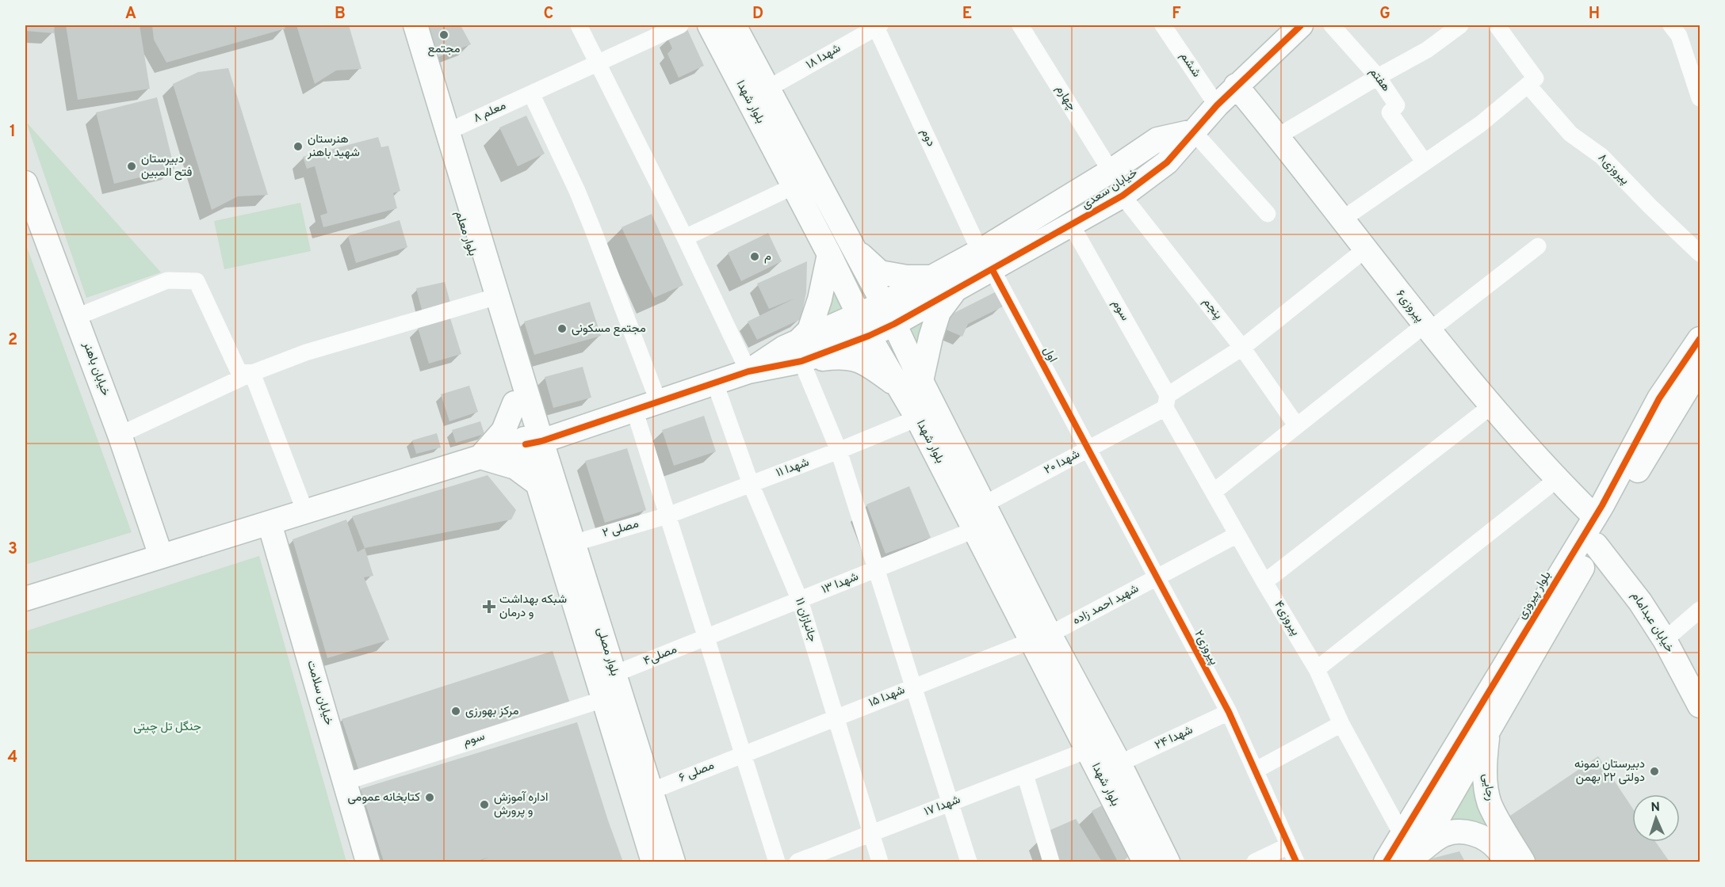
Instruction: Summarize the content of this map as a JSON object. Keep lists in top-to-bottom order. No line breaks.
{"streets":{"main road":["بلوار شهدا","خیابان سعدی","بلوار معلم","پیروزی۶","خیابان باهنر","بلوار پیروزی","خیابان عبدامام","بلوار مصلی","خیابان سلامت","رجایی"],"street":["شهدا ۱۸","ششم","هفتم","چهارم","معلم ۸","دوم","پیروزی۸","پنجم","سوم","اول","شهدا ۲۰","شهدا ۱۱","مصلی ۲","شهدا ۱۳","شهید احمد زاده","پیروزی۴","جانبازان ۱۱","پیروزی۲","مصلی۴","شهدا ۱۵","شهدا ۲۴","مصلی ۶","شهدا ۱۷"]},"crossings":[["شهدا ۱۸","بلوار شهدا"],["شهدا ۱۸","دوم"],["ششم","خیابان سعدی"],["چهارم","خیابان سعدی"],["بلوار شهدا","خیابان سعدی"],["بلوار شهدا","شهدا ۲۰"],["بلوار شهدا","شهدا ۱۱"],["بلوار شهدا","شهدا ۱۳"],["بلوار شهدا","شهید احمد زاده"],["بلوار شهدا","شهدا ۱۵"],["بلوار شهدا","شهدا ۲۴"],["بلوار شهدا","شهدا ۱۷"],["معلم ۸","بلوار معلم"],["دوم","خیابان سعدی"],["دوم","اول"],["خیابان سعدی","پیروزی۶"],["خیابان سعدی","پنجم"],["خیابان سعدی","سوم"],["خیابان سعدی","اول"],["بلوار معلم","بلوار مصلی"],["پیروزی۶","شهدا ۲۰"],["پیروزی۶","بلوار پیروزی"],["پنجم","شهدا ۲۰"],["سوم","شهدا ۲۰"],["سوم","پیروزی۴"],["سوم","بلوار مصلی"],["سوم","خیابان سلامت"],["اول","شهدا ۲۰"],["اول","پیروزی۲"],["شهدا ۲۰","پیروزی۴"],["شهدا ۲۰","پیروزی۲"],["شهدا ۱۱","مصلی ۲"],["شهدا ۱۱","جانبازان ۱۱"],["مصلی ۲","بلوار مصلی"],["شهدا ۱۳","جانبازان ۱۱"],["شهدا ۱۳","مصلی۴"],["بلوار پیروزی","پیروزی۴"],["بلوار پیروزی","خیابان عبدامام"],["بلوار پیروزی","رجایی"],["شهید احمد زاده","پیروزی۴"],["شهید احمد زاده","پیروزی۲"],["شهید احمد زاده","شهدا ۱۵"],["جانبازان ۱۱","شهدا ۱۵"],["جانبازان ۱۱","شهدا ۱۷"],["پیروزی۲","شهدا ۲۴"],["بلوار مصلی","مصلی۴"],["بلوار مصلی","مصلی ۶"],["شهدا ۱۵","مصلی ۶"]],"parks":["جنگل تل چیتی"],"places":{"other":["مجتمع","هنرستان شهید باهنر","دبیرستان فتح المبین","م","مجتمع مسکونی","مرکز بهورزی","دبیرستان نمونه دولتی ۲۲ بهمن","کتابخانه عمومی","اداره آموزش و پرورش"],"health":["شبکه بهداشت و درمان"]},"north":"top","grid":{"columns":["A","B","C","D","E","F","G","H"],"rows":["1","2","3","4"]}}
